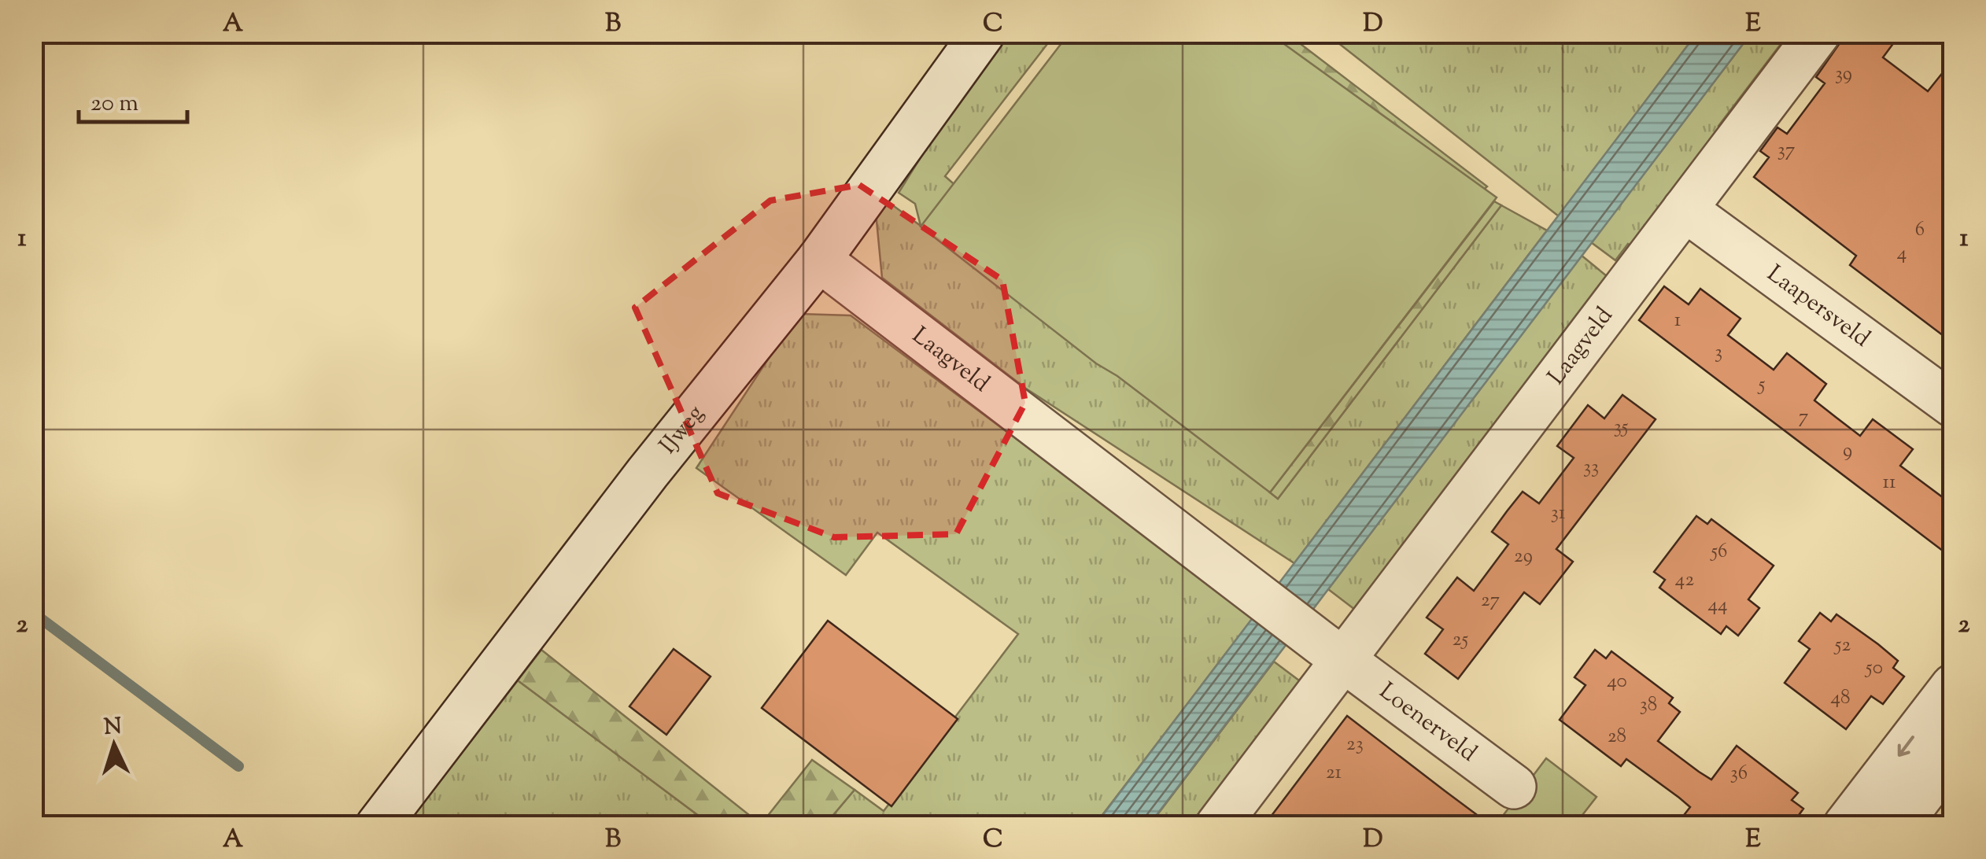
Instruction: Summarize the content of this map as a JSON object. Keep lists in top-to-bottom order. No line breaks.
{"streets":{"street":["Laapersveld","Laagveld","IJweg","Loenerveld"]},"crossings":[["Laapersveld","Laagveld"],["Laagveld","IJweg"],["Laagveld","Loenerveld"]],"house_numbers":["39","37","6","4","1","3","5","7","35","9","33","11","31","56","29","42","27","44","25","52","50","40","48","38","28","23","21","36"],"scale_bar":"20 m","north":"top","grid":{"columns":["A","B","C","D","E"],"rows":["1","2"]}}
